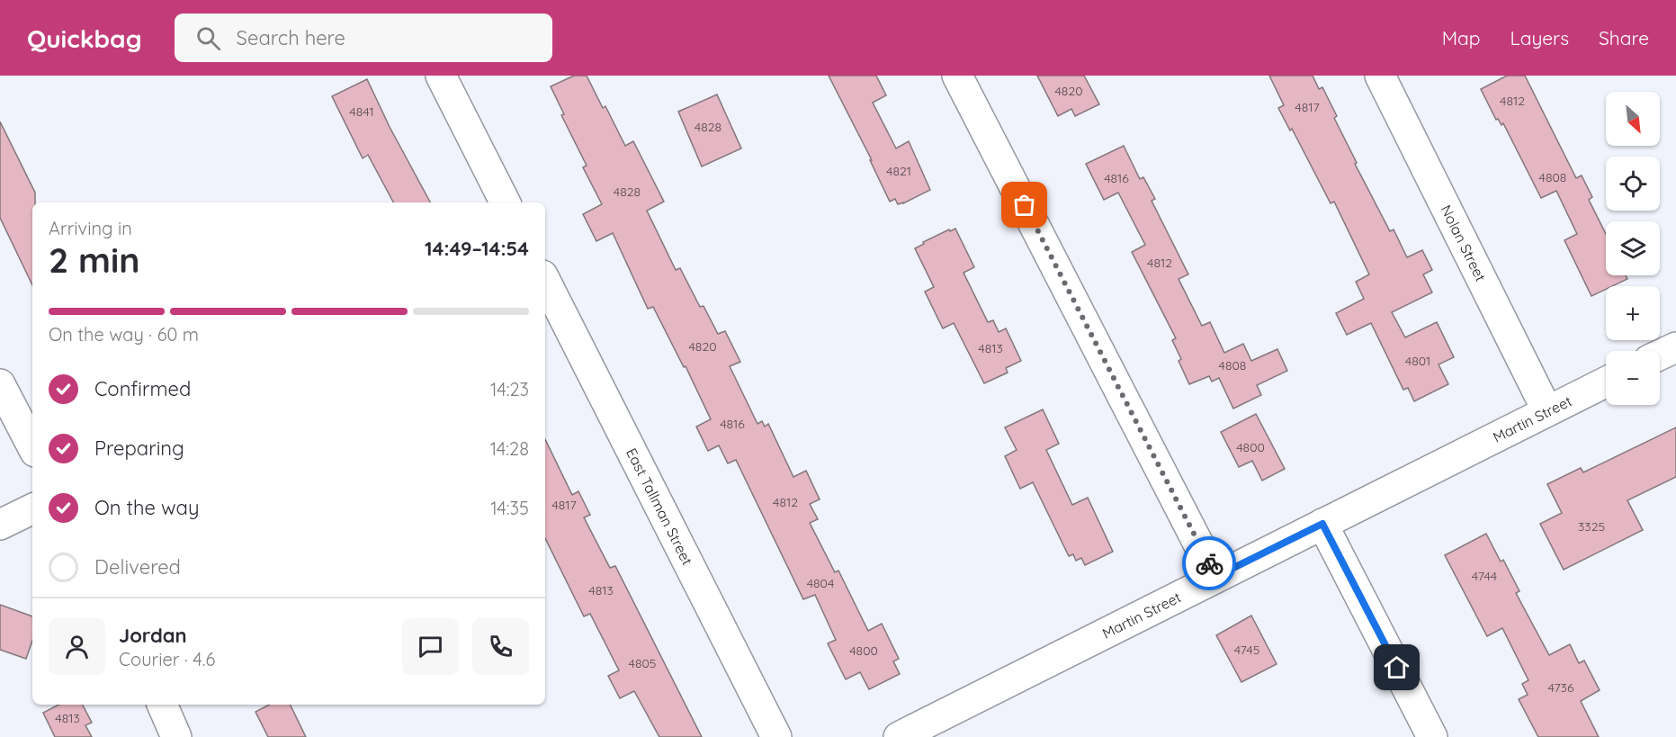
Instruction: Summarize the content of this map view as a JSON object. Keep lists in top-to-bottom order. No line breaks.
{"streets":{"street":["Nolan Street","Martin Street","East Tallman Street"]},"crossings":[["Nolan Street","Martin Street"]],"house_numbers":["4820","4812","4817","4841","4828","4821","4808","4816","4828","4812","4820","4813","4801","4808","4816","4800","4812","4817","3325","4744","4804","4813","4745","4800","4805","4736","4813"],"north":"bottom right","page":{"header":"Quickbag","search":"Search here","nav":["Map","Layers","Share"],"map_buttons":["+","−"],"heading":["2 min","Arriving in","14:49–14:54"],"panel":["Jordan","Courier · 4.6"],"bar":"On the way · 60 m","list":[["Confirmed","14:23"],["Preparing","14:28"],["On the way","14:35"],"Delivered"]}}
